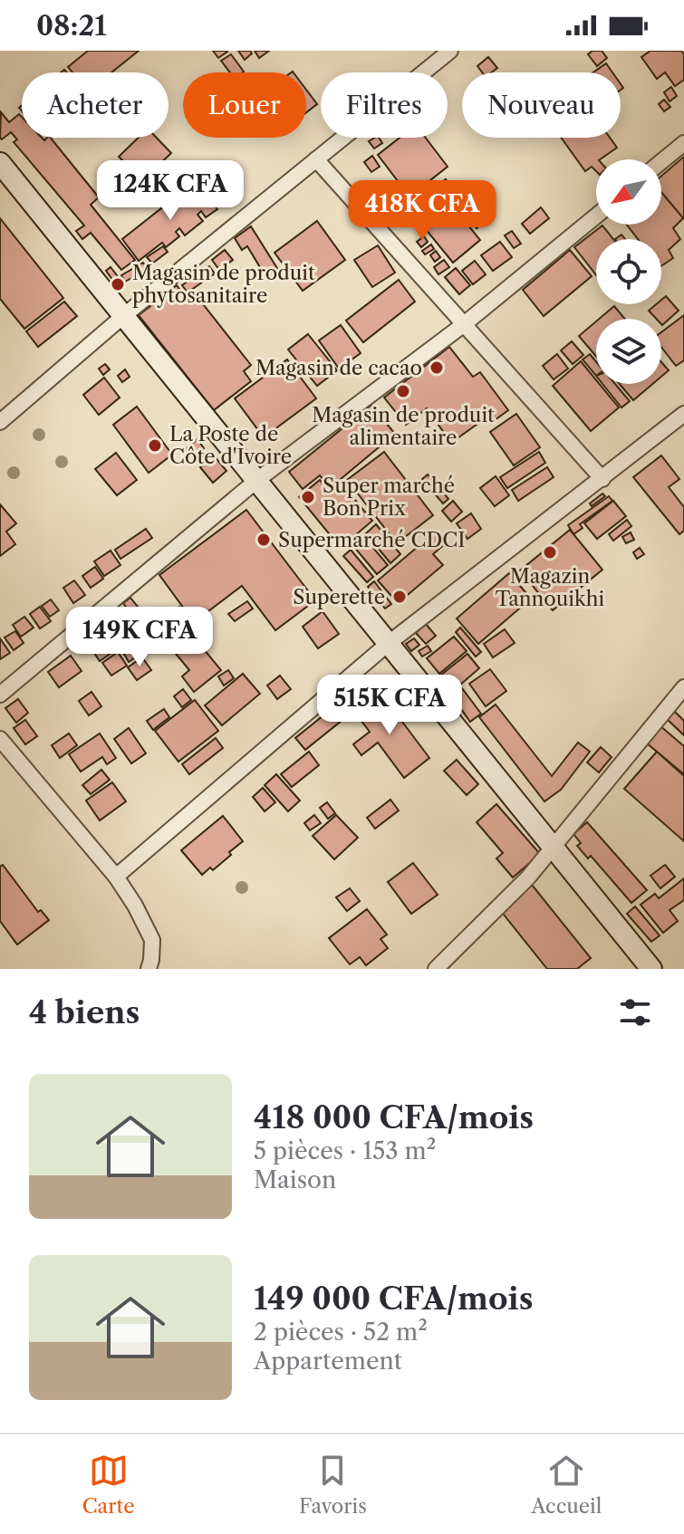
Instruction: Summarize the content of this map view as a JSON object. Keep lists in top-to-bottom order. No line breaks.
{"places":["Magasin de produit phytosanitaire","Magasin de cacao","Magasin de produit alimentaire","La Poste de Côte d'Ivoire","Super marché Bon Prix","Supermarché CDCI","Magazin Tannouikhi","Superette"],"north":"bottom left","page":{"status":"08:21","chip":["Acheter","Louer","Filtres","Nouveau"],"price":["124K CFA","418K CFA","149K CFA","515K CFA"],"heading":"4 biens","list":[{"name":"418 000 CFA/mois","note":"5 pièces · 153 m² · Maison"},{"name":"149 000 CFA/mois","note":"2 pièces · 52 m² · Appartement"}],"tabs":["Carte","Favoris","Accueil"]}}
